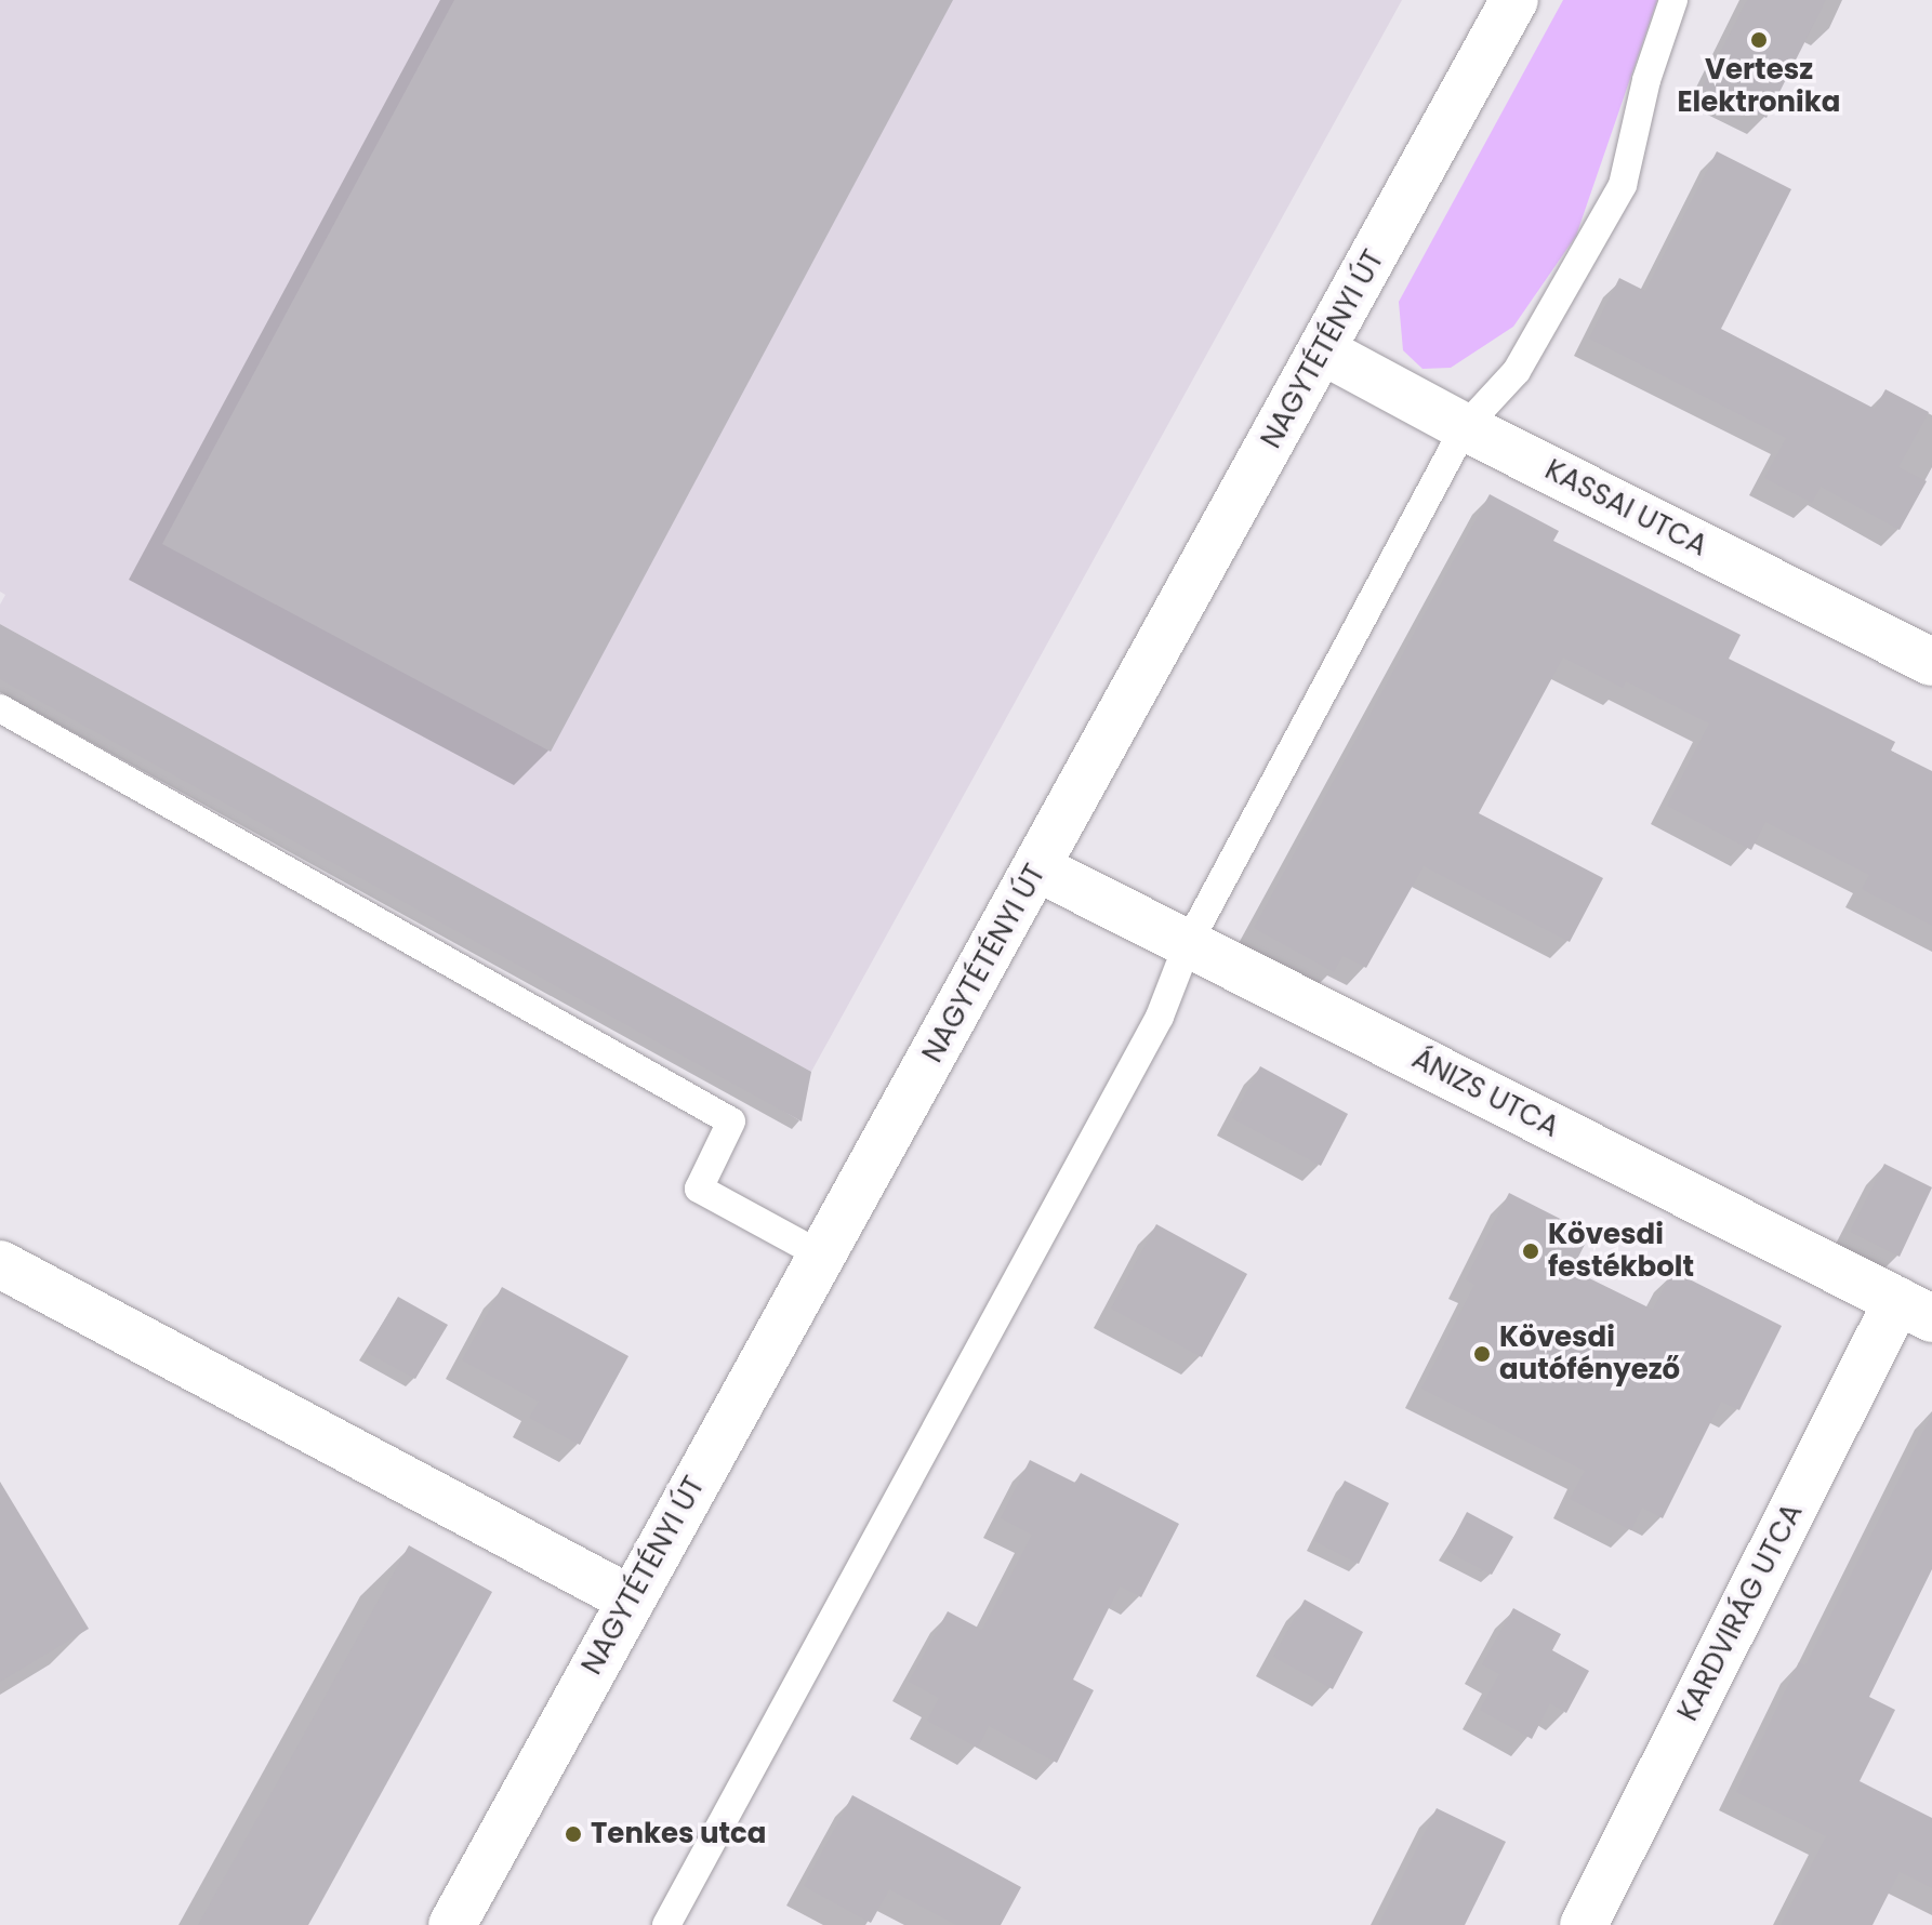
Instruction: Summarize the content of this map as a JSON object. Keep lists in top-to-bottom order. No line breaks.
{"streets":{"street":["NAGYTÉTÉNYI ÚT","KASSAI UTCA","ÁNIZS UTCA","KARDVIRÁG UTCA"]},"crossings":[["NAGYTÉTÉNYI ÚT","KASSAI UTCA"],["NAGYTÉTÉNYI ÚT","ÁNIZS UTCA"],["ÁNIZS UTCA","KARDVIRÁG UTCA"]],"places":["Vertesz Elektronika","Kövesdi festékbolt","Kövesdi autófényező","Tenkes utca"]}
